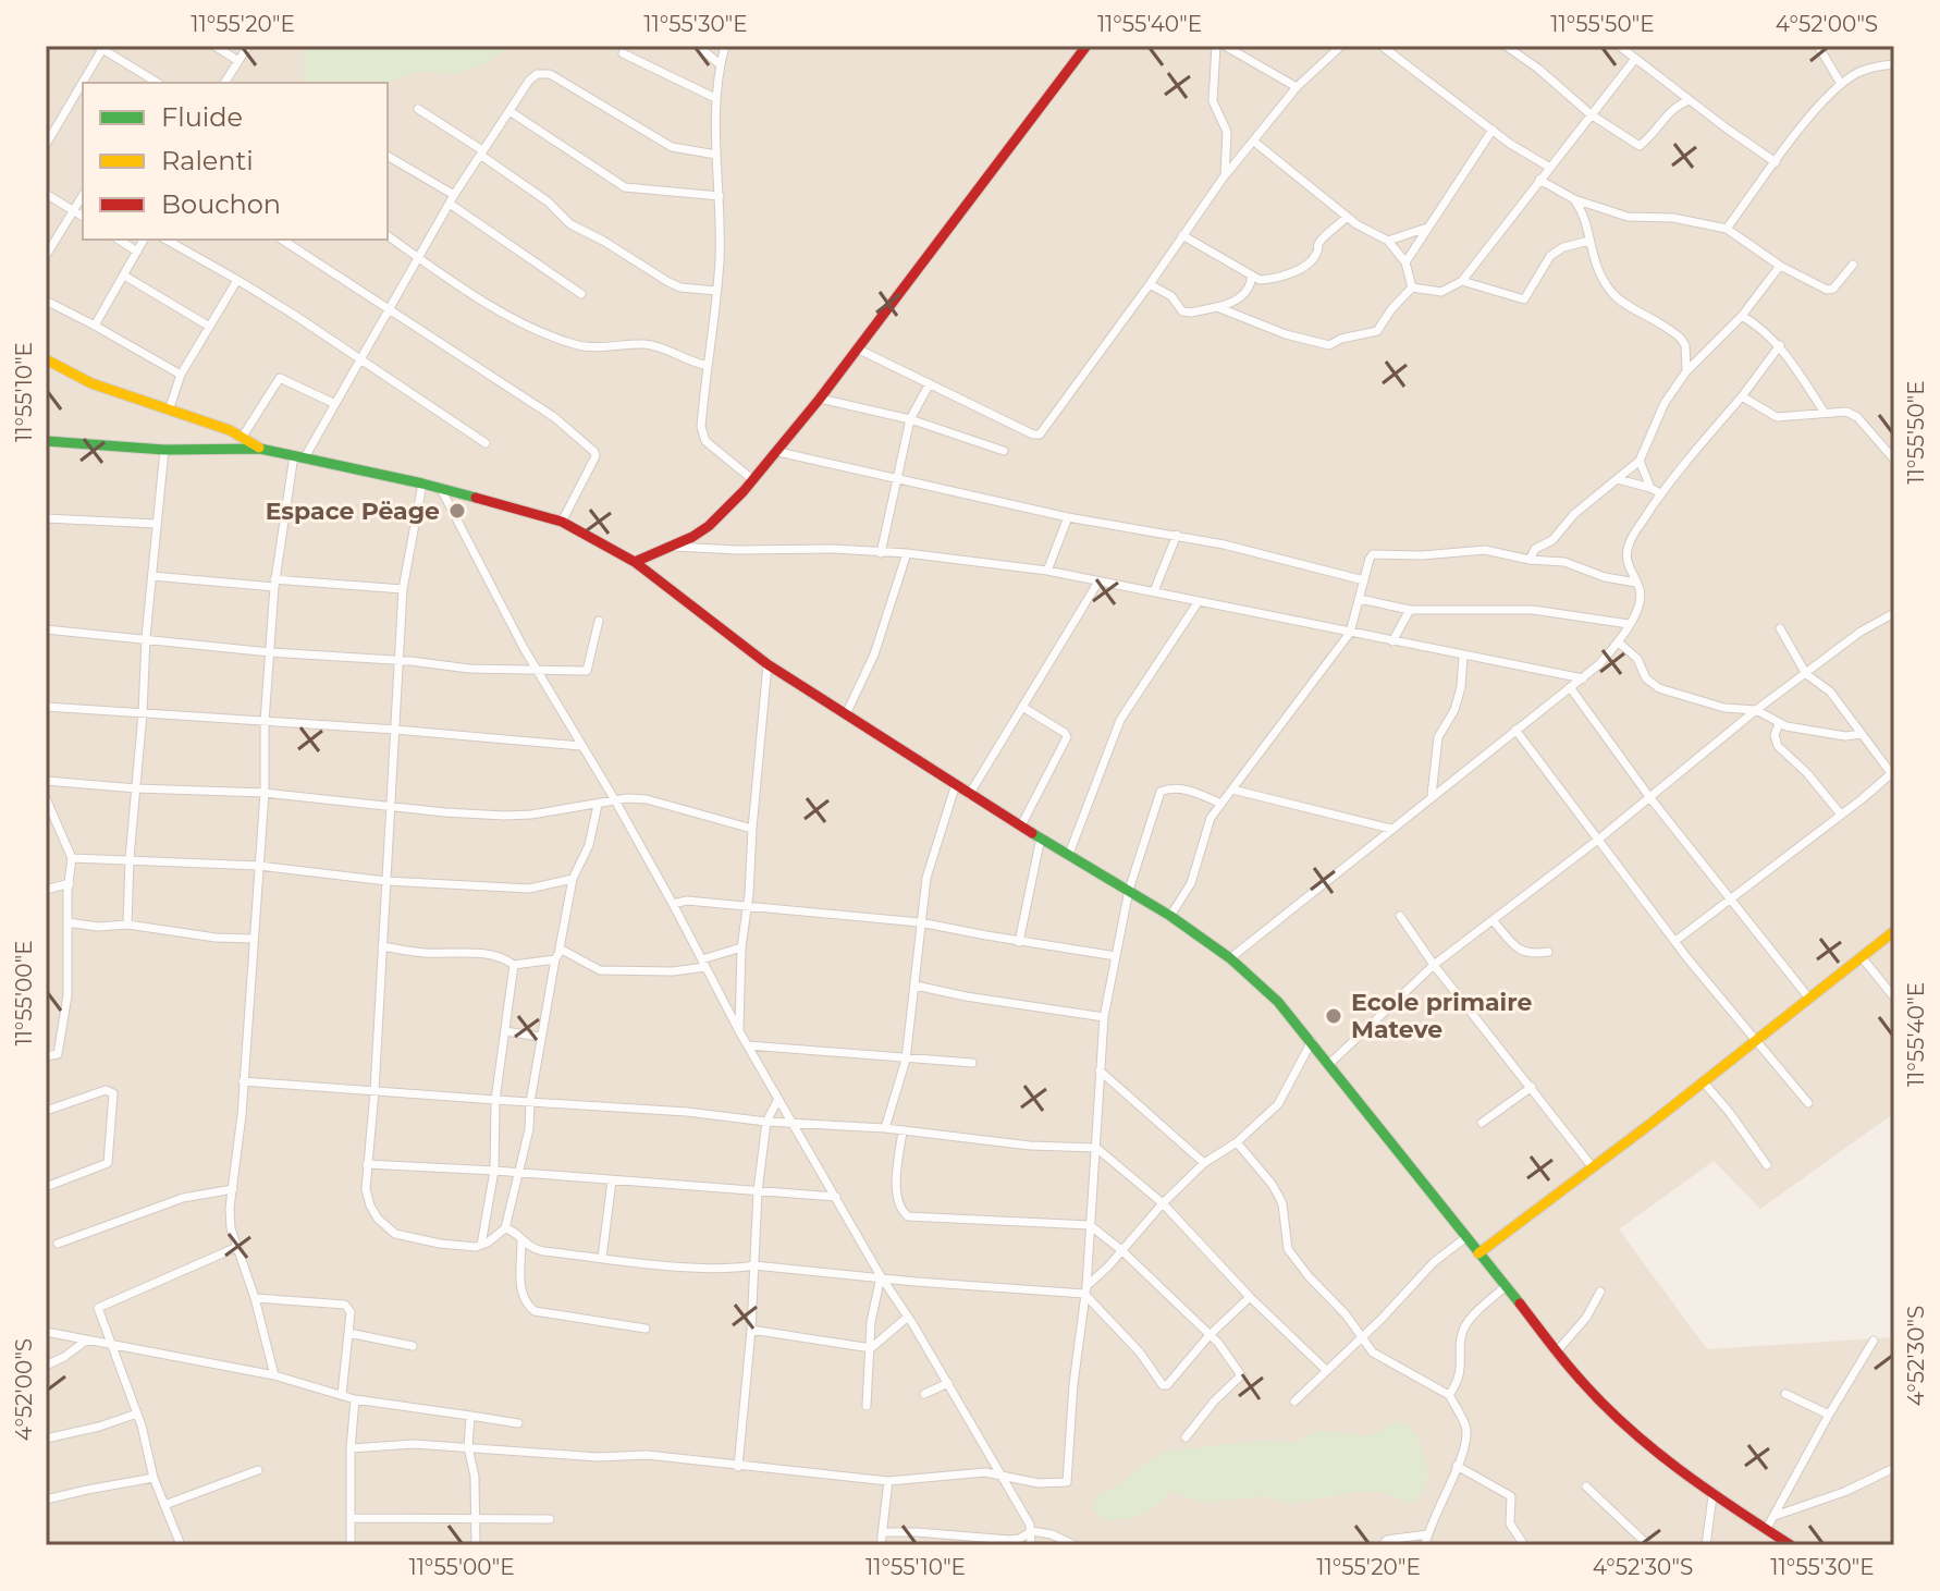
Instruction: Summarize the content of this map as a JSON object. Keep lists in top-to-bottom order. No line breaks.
{"places":["Espace Pëage","Ecole primaire Mateve"],"legend":["Fluide","Ralenti","Bouchon"],"coordinates":["11°55'20\"E","11°55'30\"E","11°55'40\"E","11°55'50\"E","4°52'00\"S","11°55'10\"E","11°55'00\"E","4°52'30\"S"]}
